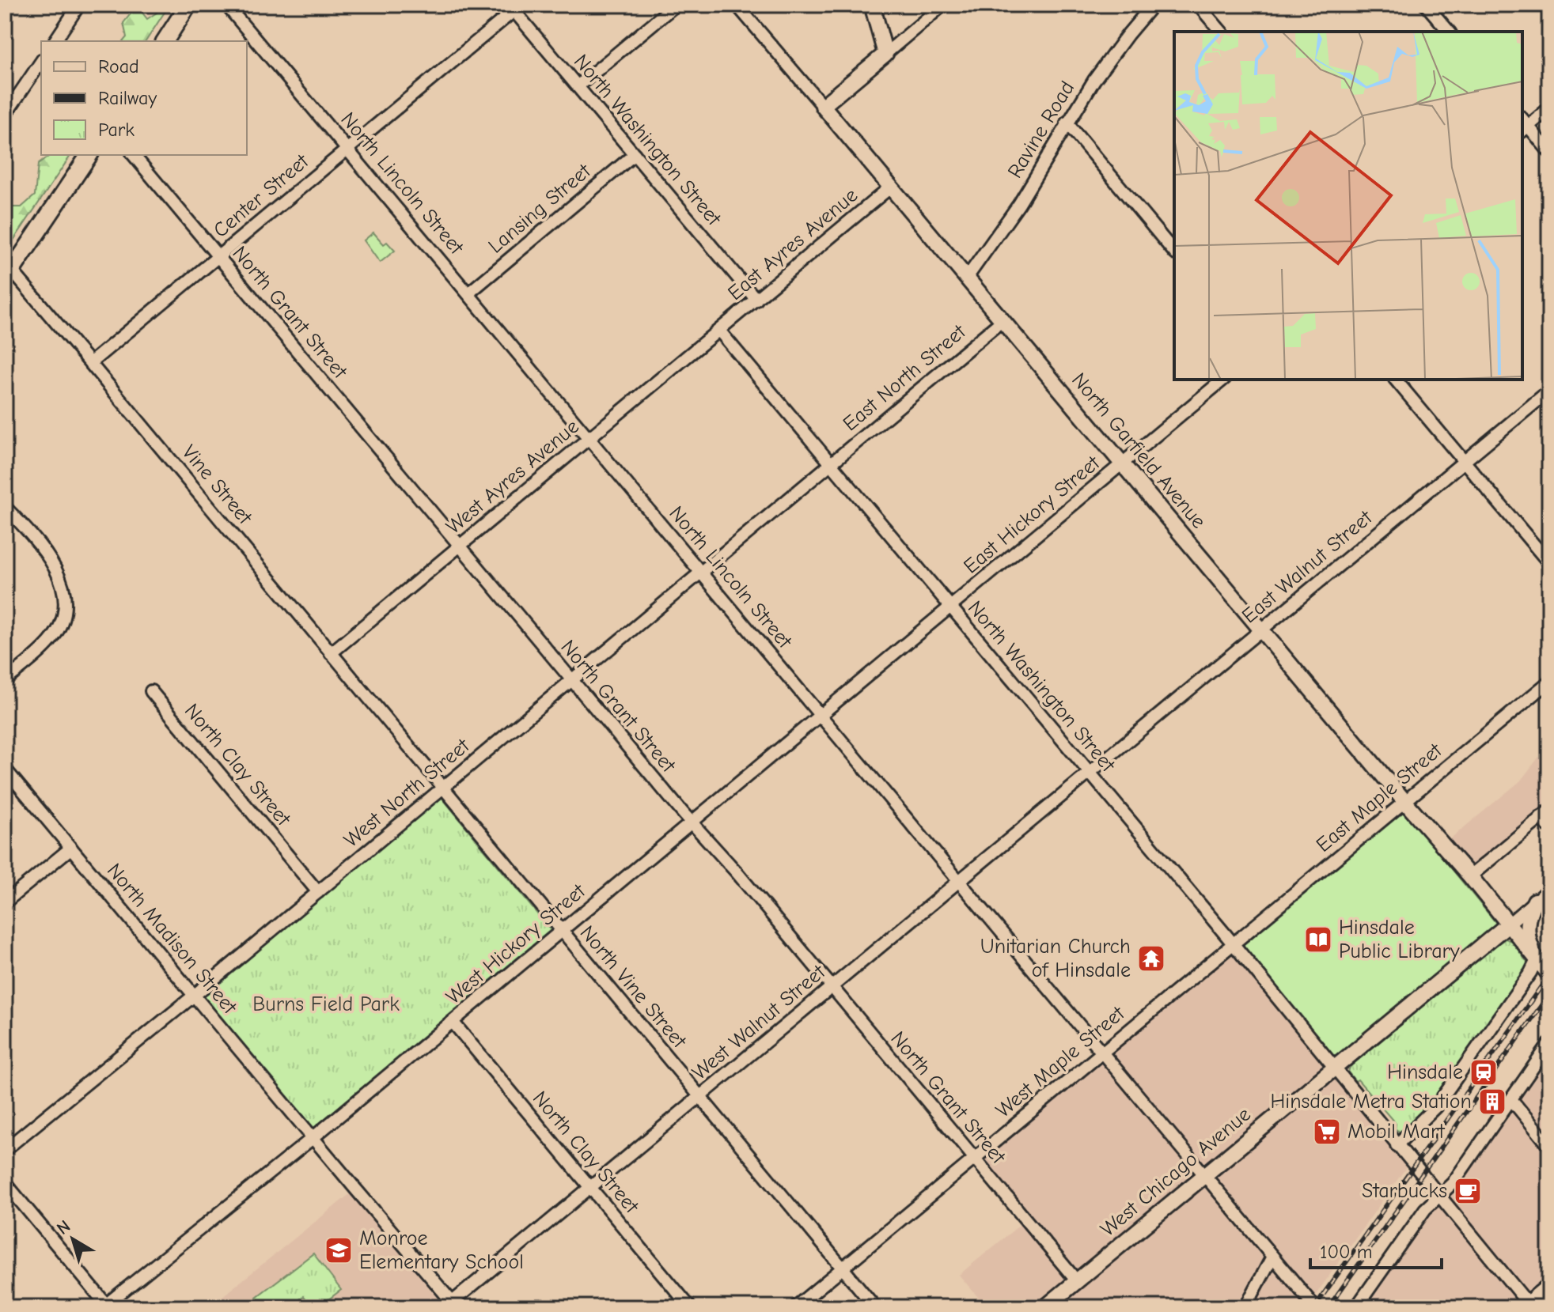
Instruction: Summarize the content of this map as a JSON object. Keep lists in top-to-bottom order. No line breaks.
{"streets":{"main road":["North Garfield Avenue","West Chicago Avenue"],"street":["Ravine Road","North Washington Street","North Lincoln Street","Center Street","Lansing Street","East Ayres Avenue","North Grant Street","East North Street","West Ayres Avenue","Vine Street","East Hickory Street","East Walnut Street","North Clay Street","West North Street","East Maple Street","North Madison Street","West Hickory Street","North Vine Street","West Walnut Street","West Maple Street"]},"crossings":[["Ravine Road","North Garfield Avenue"],["North Washington Street","Center Street"],["North Washington Street","Lansing Street"],["North Washington Street","East Ayres Avenue"],["North Washington Street","East North Street"],["North Washington Street","West Ayres Avenue"],["North Washington Street","East Hickory Street"],["North Washington Street","East Walnut Street"],["North Washington Street","West North Street"],["North Washington Street","East Maple Street"],["North Washington Street","West Hickory Street"],["North Washington Street","West Walnut Street"],["North Washington Street","West Maple Street"],["North Washington Street","West Chicago Avenue"],["North Lincoln Street","Center Street"],["North Lincoln Street","Lansing Street"],["North Lincoln Street","West Ayres Avenue"],["North Lincoln Street","West North Street"],["North Lincoln Street","West Hickory Street"],["North Lincoln Street","West Walnut Street"],["North Lincoln Street","West Maple Street"],["North Lincoln Street","West Chicago Avenue"],["Center Street","North Grant Street"],["Center Street","Vine Street"],["East Ayres Avenue","North Garfield Avenue"],["East Ayres Avenue","West Ayres Avenue"],["North Grant Street","West Ayres Avenue"],["North Grant Street","West North Street"],["North Grant Street","West Hickory Street"],["North Grant Street","West Walnut Street"],["North Grant Street","West Maple Street"],["North Grant Street","West Chicago Avenue"],["East North Street","North Garfield Avenue"],["East North Street","West North Street"],["North Garfield Avenue","East Hickory Street"],["North Garfield Avenue","East Walnut Street"],["North Garfield Avenue","East Maple Street"],["North Garfield Avenue","West Chicago Avenue"],["West Ayres Avenue","North Vine Street"],["Vine Street","North Vine Street"],["East Hickory Street","West Hickory Street"],["East Walnut Street","West Walnut Street"],["North Clay Street","West North Street"],["North Clay Street","West Hickory Street"],["North Clay Street","West Walnut Street"],["West North Street","North Madison Street"],["West North Street","North Vine Street"],["East Maple Street","West Maple Street"],["North Madison Street","West Hickory Street"],["North Madison Street","West Walnut Street"],["West Hickory Street","North Vine Street"],["North Vine Street","West Walnut Street"],["North Vine Street","West Maple Street"]],"parks":["Burns Field Park"],"places":{"library":["Hinsdale Public Library"],"temple":["Unitarian Church of Hinsdale"],"station":["Hinsdale"],"building":["Hinsdale Metra Station"],"supermarket":["Mobil Mart"],"cafe":["Starbucks"],"school or university":["Monroe Elementary School"]},"legend":["Road","Railway","Park"],"scale_bar":"100 m","north":"top left"}
